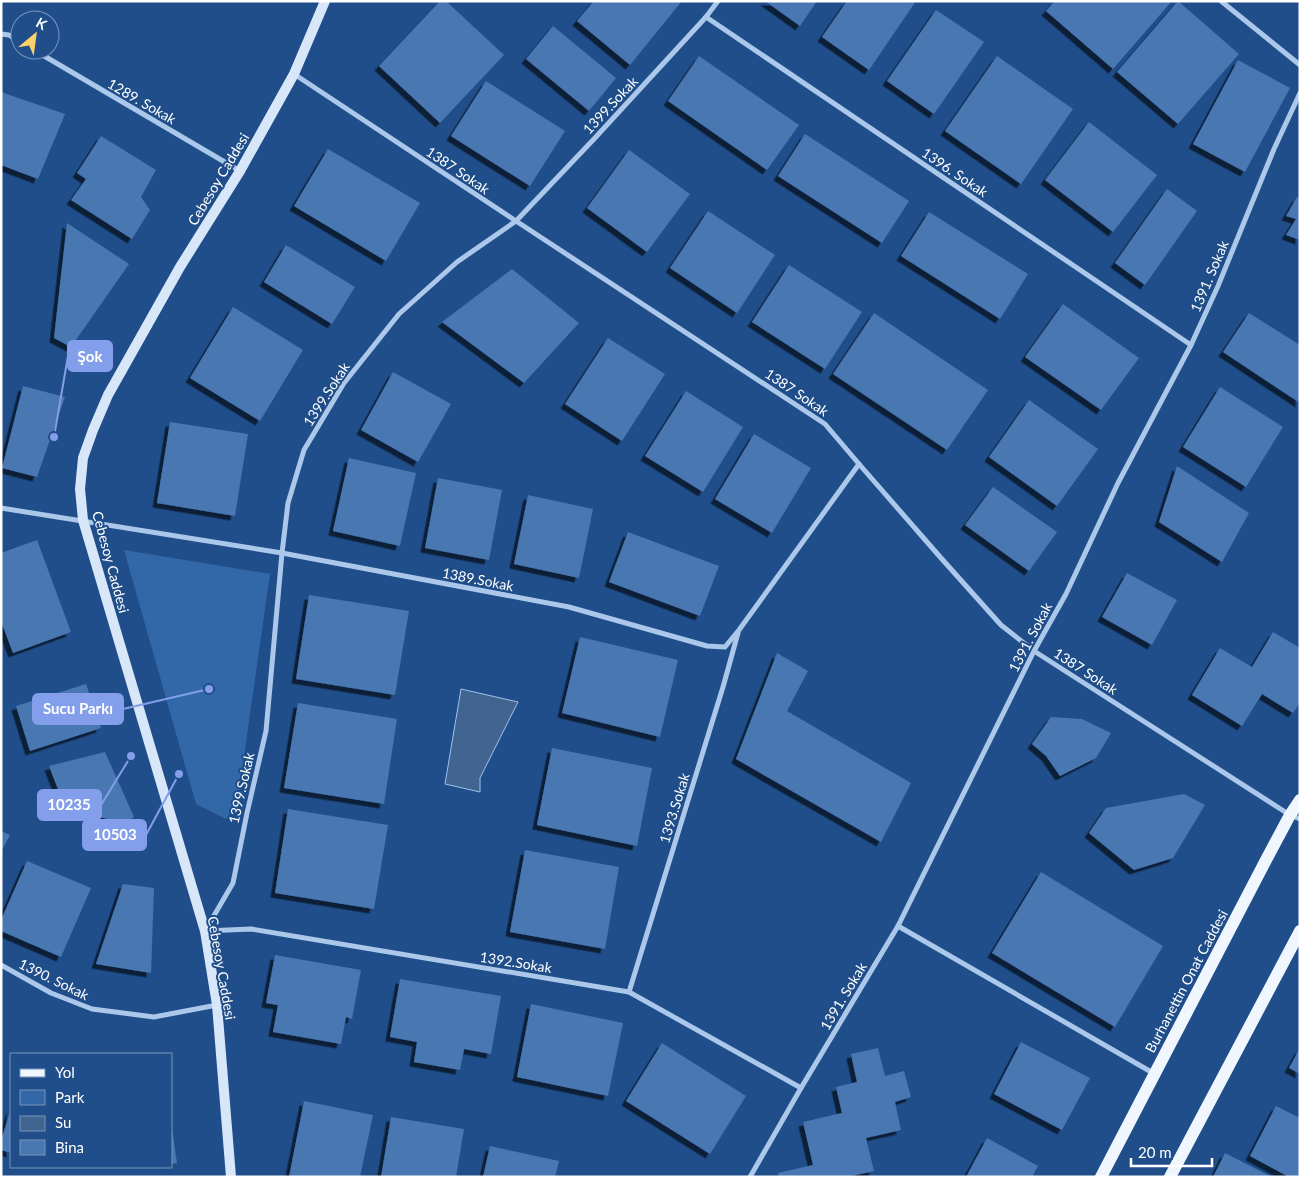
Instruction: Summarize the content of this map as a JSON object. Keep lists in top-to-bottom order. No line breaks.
{"streets":{"main road":["Cebesoy Caddesi","Burhanettin Onat Caddesi"],"street":["1289. Sokak","1399.Sokak","1387 Sokak","1396. Sokak","1391. Sokak","1389.Sokak","1393.Sokak","1392.Sokak","1390. Sokak"]},"crossings":[["1289. Sokak","Cebesoy Caddesi"],["1399.Sokak","1387 Sokak"],["1399.Sokak","1396. Sokak"],["1399.Sokak","Cebesoy Caddesi"],["1399.Sokak","1389.Sokak"],["1399.Sokak","1392.Sokak"],["1387 Sokak","Cebesoy Caddesi"],["1387 Sokak","1391. Sokak"],["1387 Sokak","1389.Sokak"],["1387 Sokak","Burhanettin Onat Caddesi"],["1396. Sokak","1391. Sokak"],["Cebesoy Caddesi","1389.Sokak"],["Cebesoy Caddesi","1392.Sokak"],["Cebesoy Caddesi","1390. Sokak"],["1391. Sokak","1392.Sokak"],["1389.Sokak","1393.Sokak"],["1393.Sokak","1392.Sokak"]],"places":["Şok","Sucu Parkı","10235","10503"],"legend":["Yol","Park","Su","Bina"],"scale_bar":"20 m","north":"top right"}
